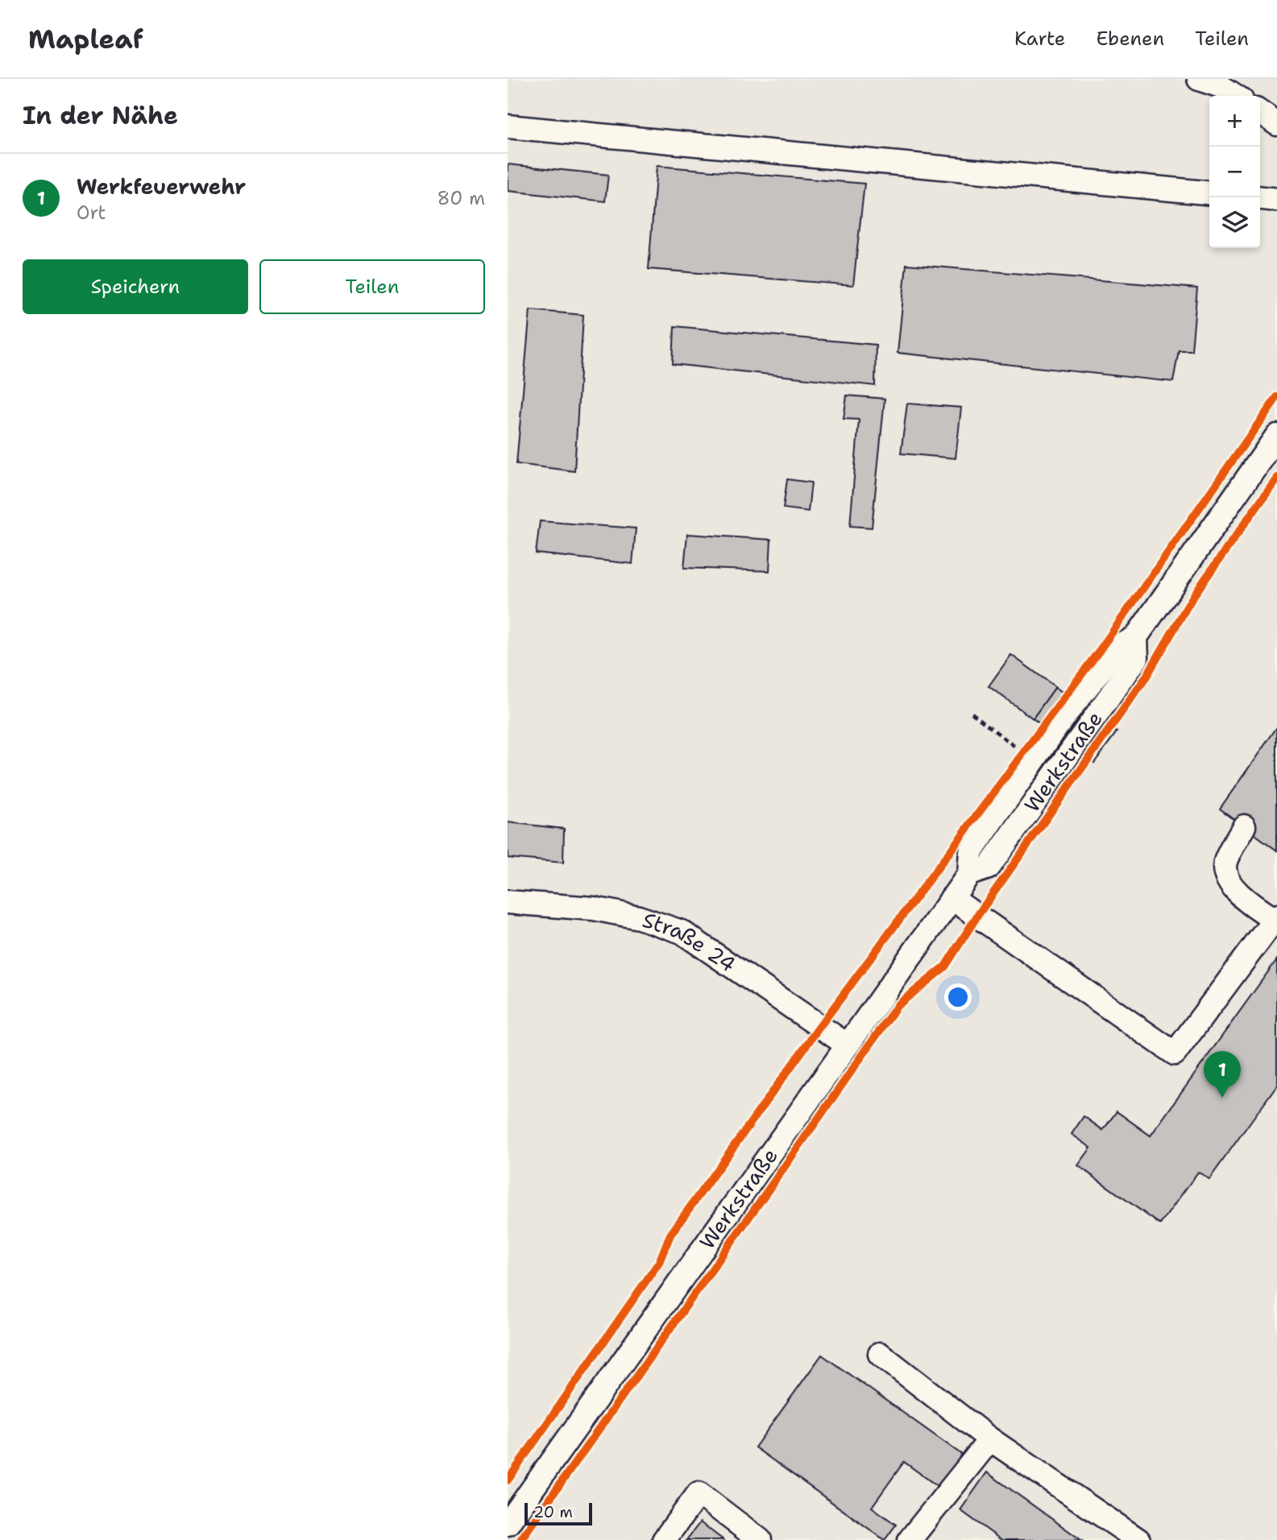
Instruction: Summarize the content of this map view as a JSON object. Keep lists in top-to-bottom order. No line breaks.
{"streets":{"street":["Werkstraße","Straße 24"]},"crossings":[["Werkstraße","Straße 24"]],"scale_bar":"20 m","page":{"header":"Mapleaf","nav":["Karte","Ebenen","Teilen"],"heading":"In der Nähe","map_buttons":["+","−"],"list":[{"mark":"1","name":"Werkfeuerwehr","note":"Ort","value":"80 m"}],"buttons":["Speichern","Teilen"],"pins":"1","scale":"20 m"}}
